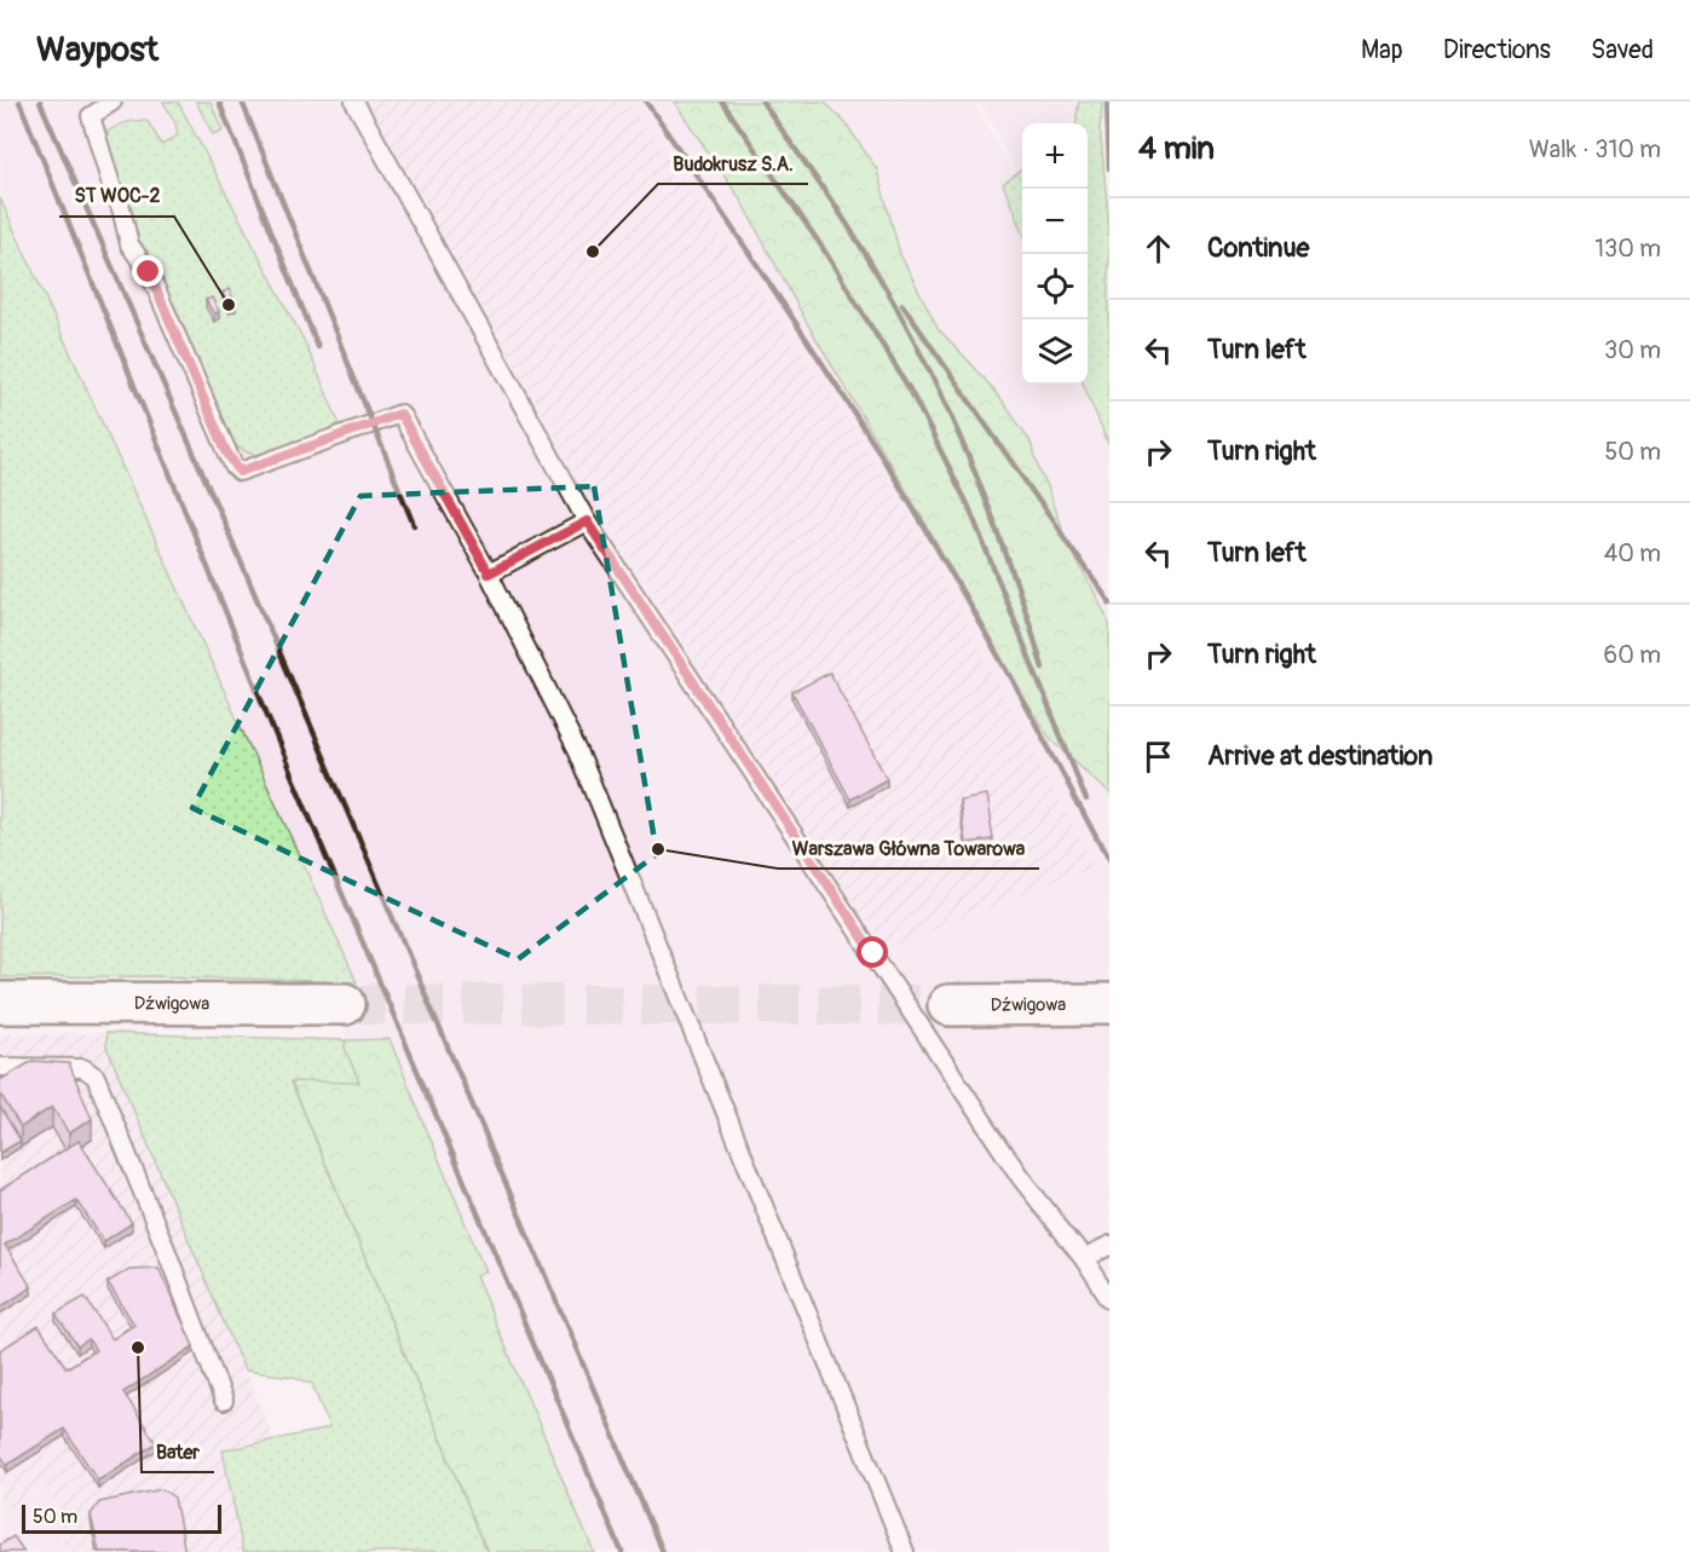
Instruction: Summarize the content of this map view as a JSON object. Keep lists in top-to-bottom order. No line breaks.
{"streets":{"main road":["Dźwigowa"]},"places":["Budokrusz S.A.","ST WOC-2","Warszawa Główna Towarowa","Bater"],"scale_bar":"50 m","page":{"header":"Waypost","nav":["Map","Directions","Saved"],"heading":["4 min","Walk · 310 m"],"map_buttons":["+","−"],"list":[["Continue","130 m"],["Turn left","30 m"],["Turn right","50 m"],["Turn left","40 m"],["Turn right","60 m"],"Arrive at destination"],"scale":"50 m"}}
